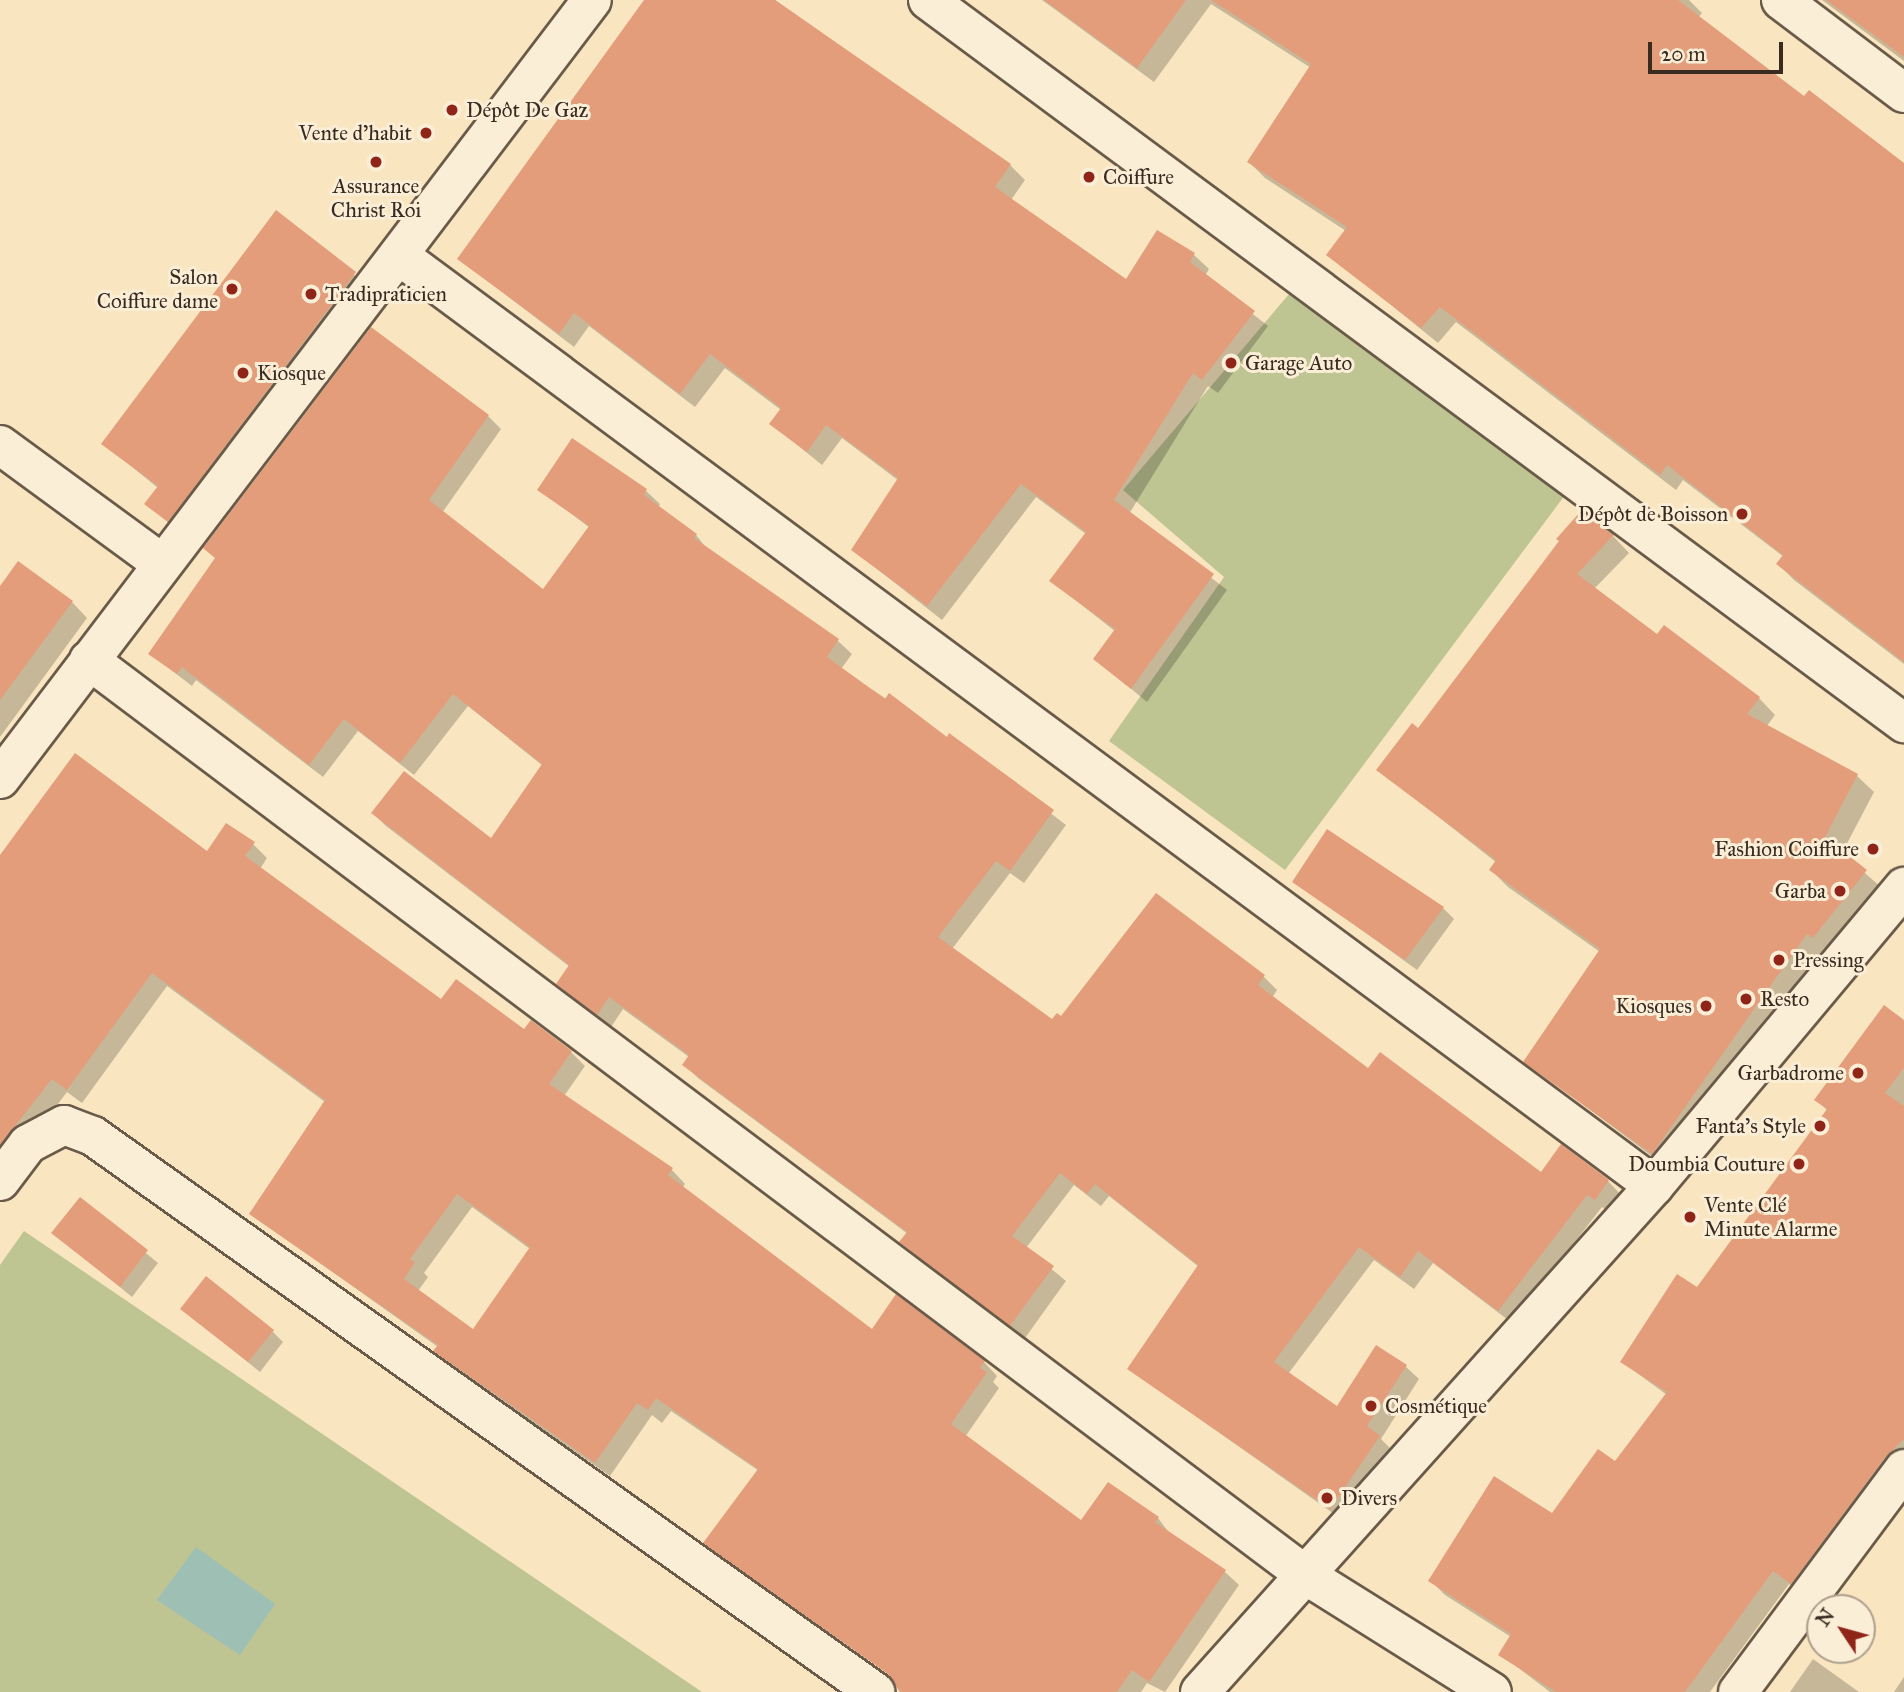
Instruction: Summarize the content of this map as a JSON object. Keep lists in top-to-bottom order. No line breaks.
{"places":["Dépôt De Gaz","Vente d'habit","Assurance Christ Roi","Coiffure","Salon Coiffure dame","Tradipraticien","Garage Auto","Kiosque","Dépôt de Boisson","Fashion Coiffure","Garba","Pressing","Resto","Kiosques","Garbadrome","Fanta's Style","Doumbia Couture","Vente Clé Minute Alarme","Cosmétique","Divers"],"scale_bar":"20 m","north":"top left"}
